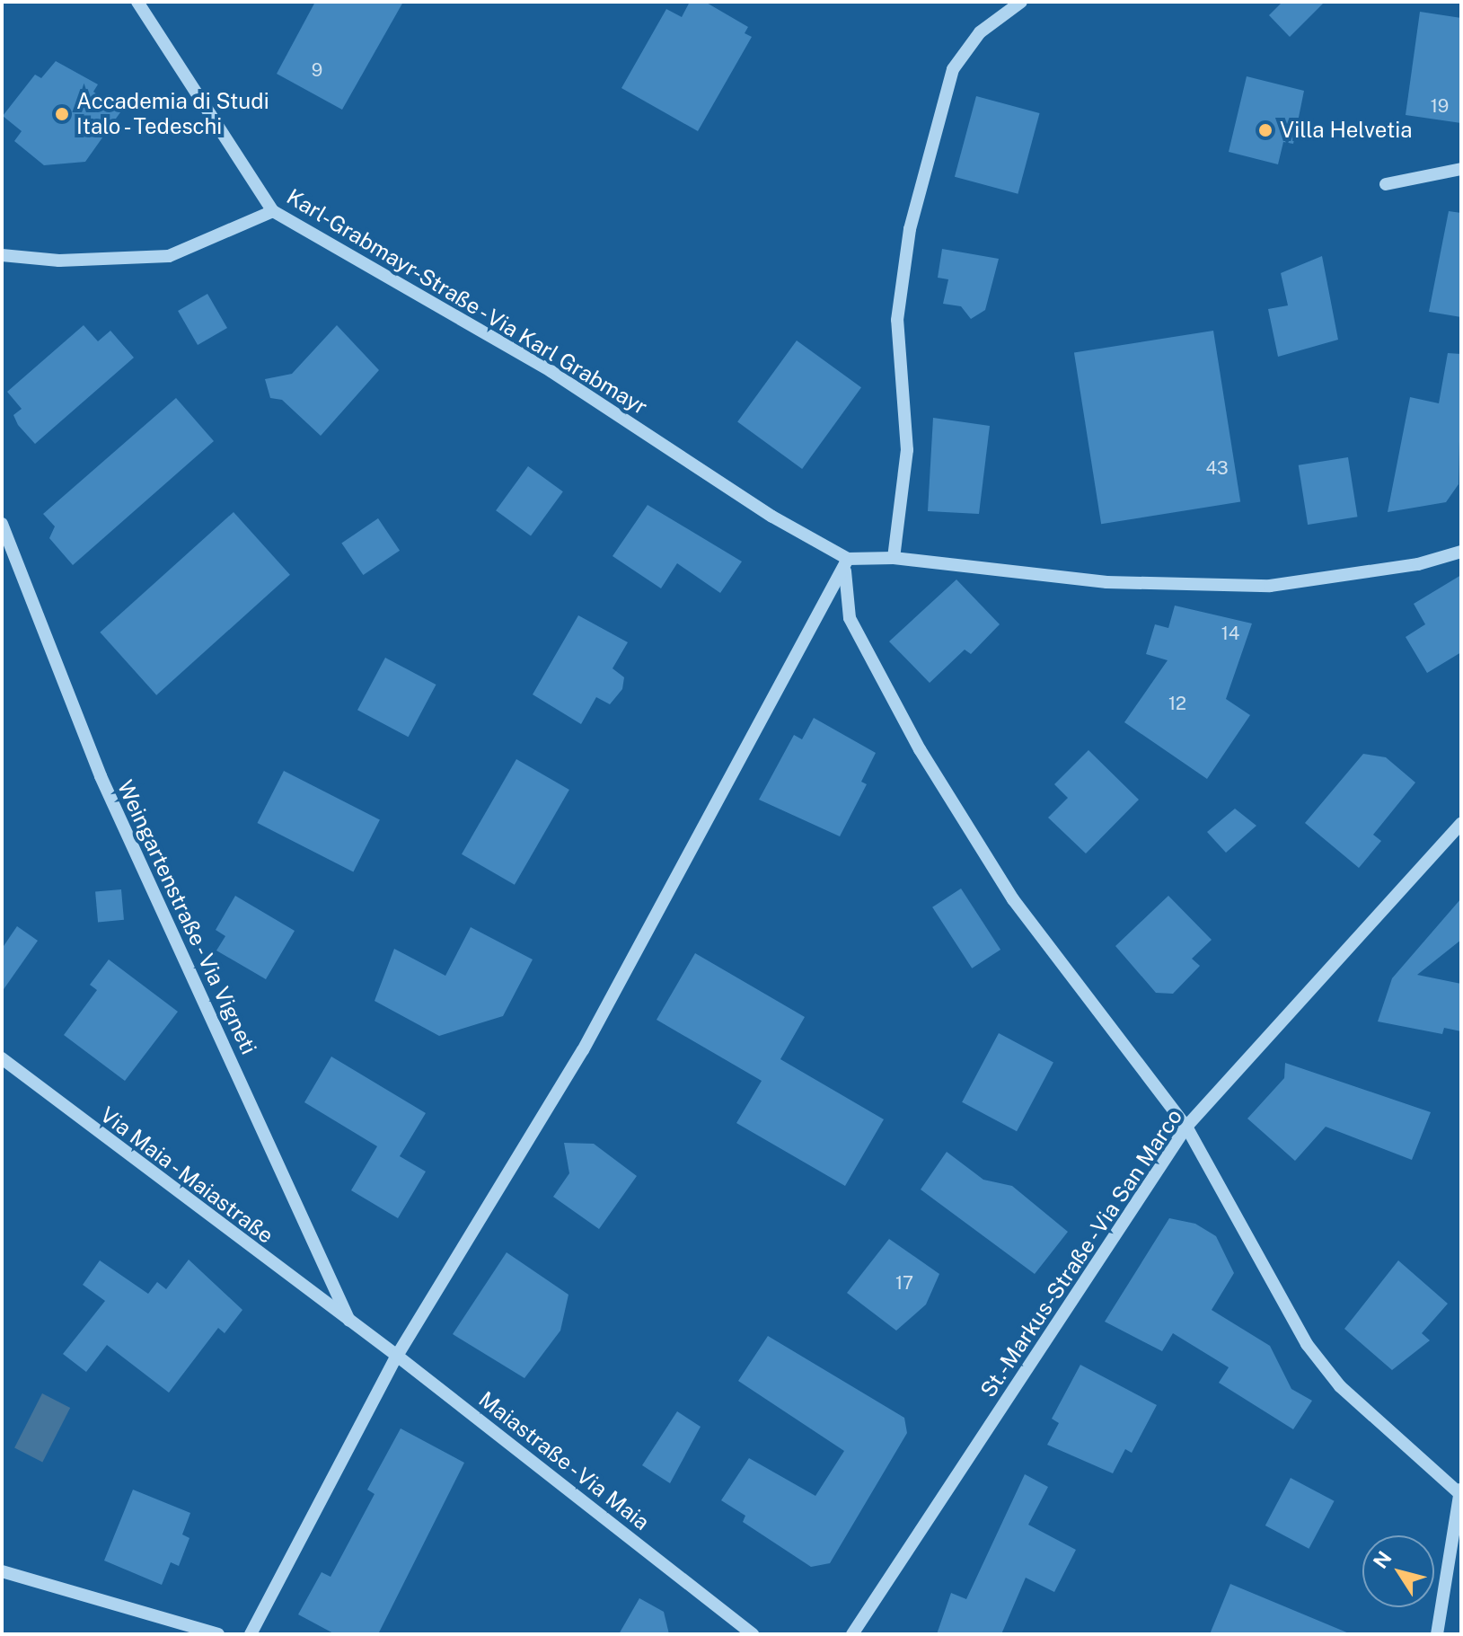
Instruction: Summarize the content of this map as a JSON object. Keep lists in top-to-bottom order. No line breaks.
{"streets":{"street":["Karl-Grabmayr-Straße - Via Karl Grabmayr","Weingartenstraße - Via Vigneti","Via Maia - Maiastraße","St.-Markus-Straße - Via San Marco","Maiastraße - Via Maia"]},"crossings":[["Weingartenstraße - Via Vigneti","Via Maia - Maiastraße"],["Weingartenstraße - Via Vigneti","Maiastraße - Via Maia"],["Via Maia - Maiastraße","Maiastraße - Via Maia"]],"places":["Accademia di Studi Italo - Tedeschi","Villa Helvetia"],"house_numbers":["9","19","43","14","12","17"],"north":"top left"}
